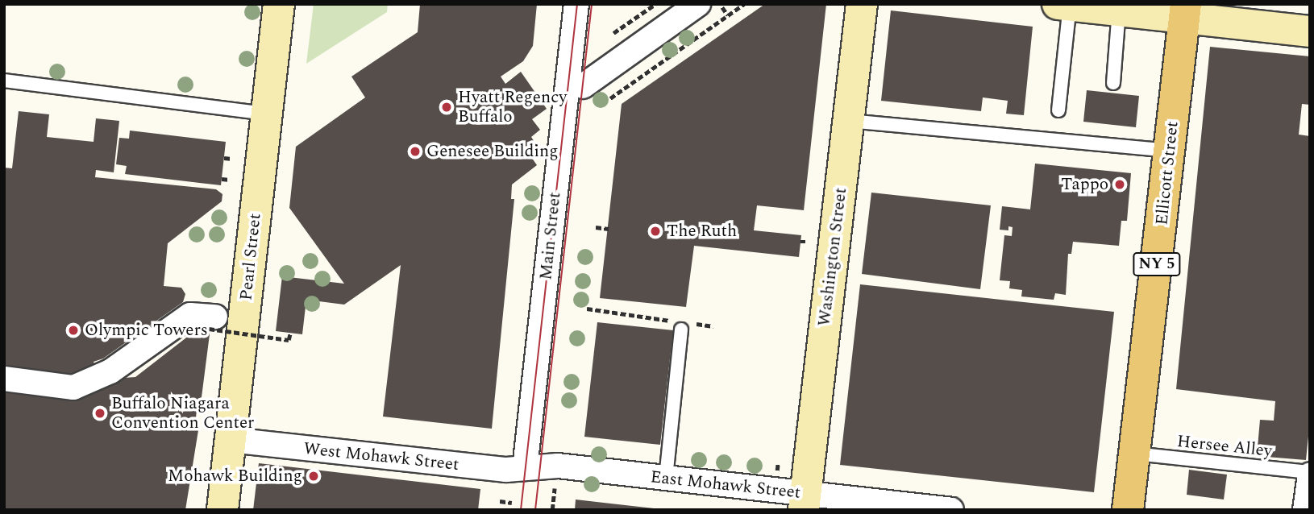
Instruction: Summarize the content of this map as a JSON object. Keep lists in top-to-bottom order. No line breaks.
{"streets":{"main road":["Ellicott Street","NY 5"],"street":["Main Street","Pearl Street","Washington Street","West Mohawk Street","East Mohawk Street"],"lane":["Hersee Alley"]},"crossings":[["Ellicott Street","Hersee Alley"],["Main Street","West Mohawk Street"],["Main Street","East Mohawk Street"],["Pearl Street","West Mohawk Street"],["Washington Street","East Mohawk Street"],["West Mohawk Street","East Mohawk Street"]],"places":["Hyatt Regency Buffalo","Genesee Building","Tappo","The Ruth","Olympic Towers","Buffalo Niagara Convention Center","Mohawk Building"]}
